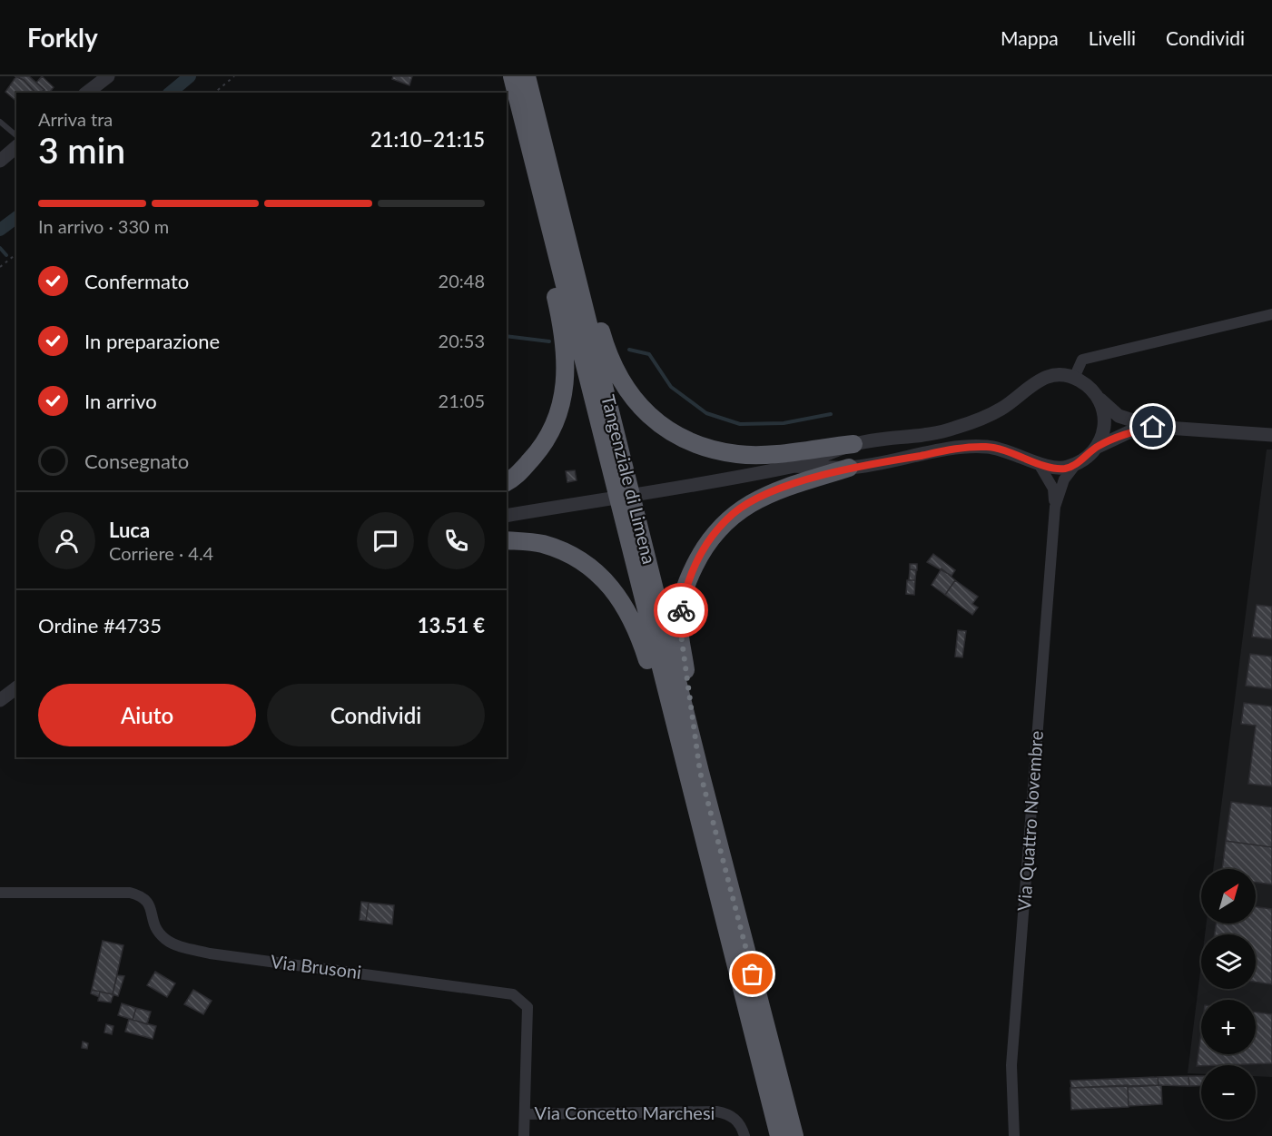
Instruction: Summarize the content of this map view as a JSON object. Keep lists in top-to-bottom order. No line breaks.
{"streets":{"highway":["Tangenziale di Limena"],"street":["Via Quattro Novembre","Via Brusoni","Via Concetto Marchesi"]},"crossings":[["Via Brusoni","Via Concetto Marchesi"]],"north":"top right","page":{"header":"Forkly","nav":["Mappa","Livelli","Condividi"],"heading":["3 min","Arriva tra","21:10–21:15"],"panel":["Luca","Corriere · 4.4","Ordine #4735","13.51 €"],"bar":"In arrivo · 330 m","list":[["Confermato","20:48"],["In preparazione","20:53"],["In arrivo","21:05"],"Consegnato"],"buttons":["Aiuto","Condividi"],"map_buttons":["+","−"]}}
